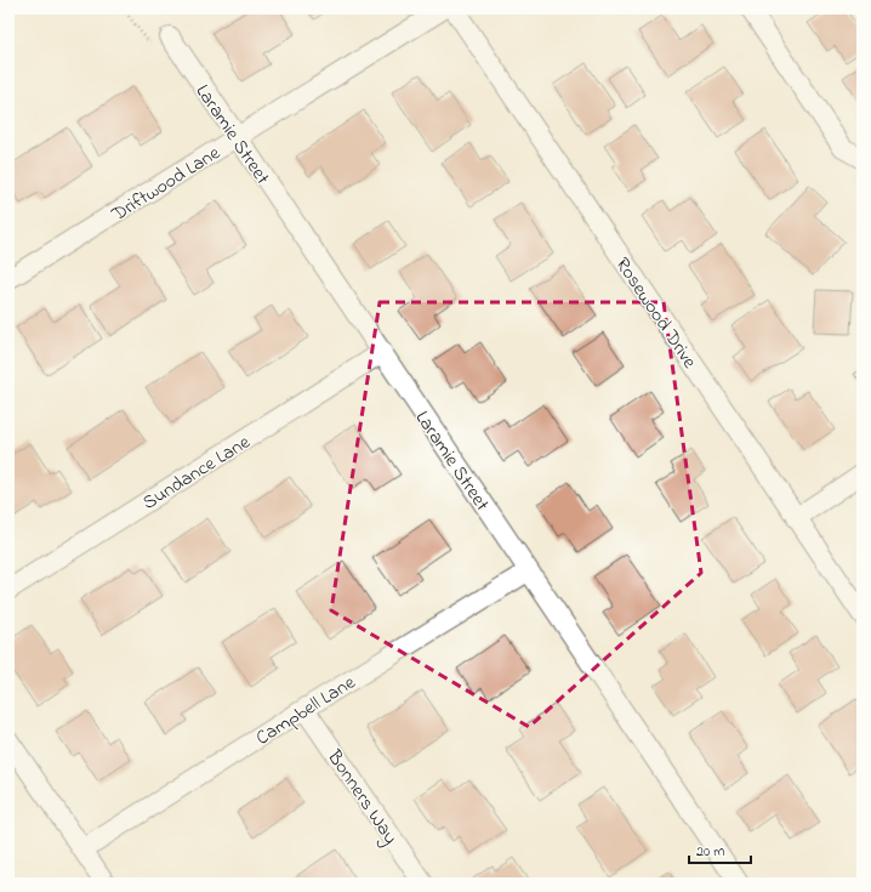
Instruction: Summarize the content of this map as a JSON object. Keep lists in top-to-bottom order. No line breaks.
{"streets":{"street":["Laramie Street","Driftwood Lane","Rosewood Drive","Sundance Lane","Campbell Lane","Bonners Way"]},"crossings":[["Laramie Street","Driftwood Lane"],["Laramie Street","Sundance Lane"],["Laramie Street","Campbell Lane"],["Campbell Lane","Bonners Way"]],"scale_bar":"20 m"}
